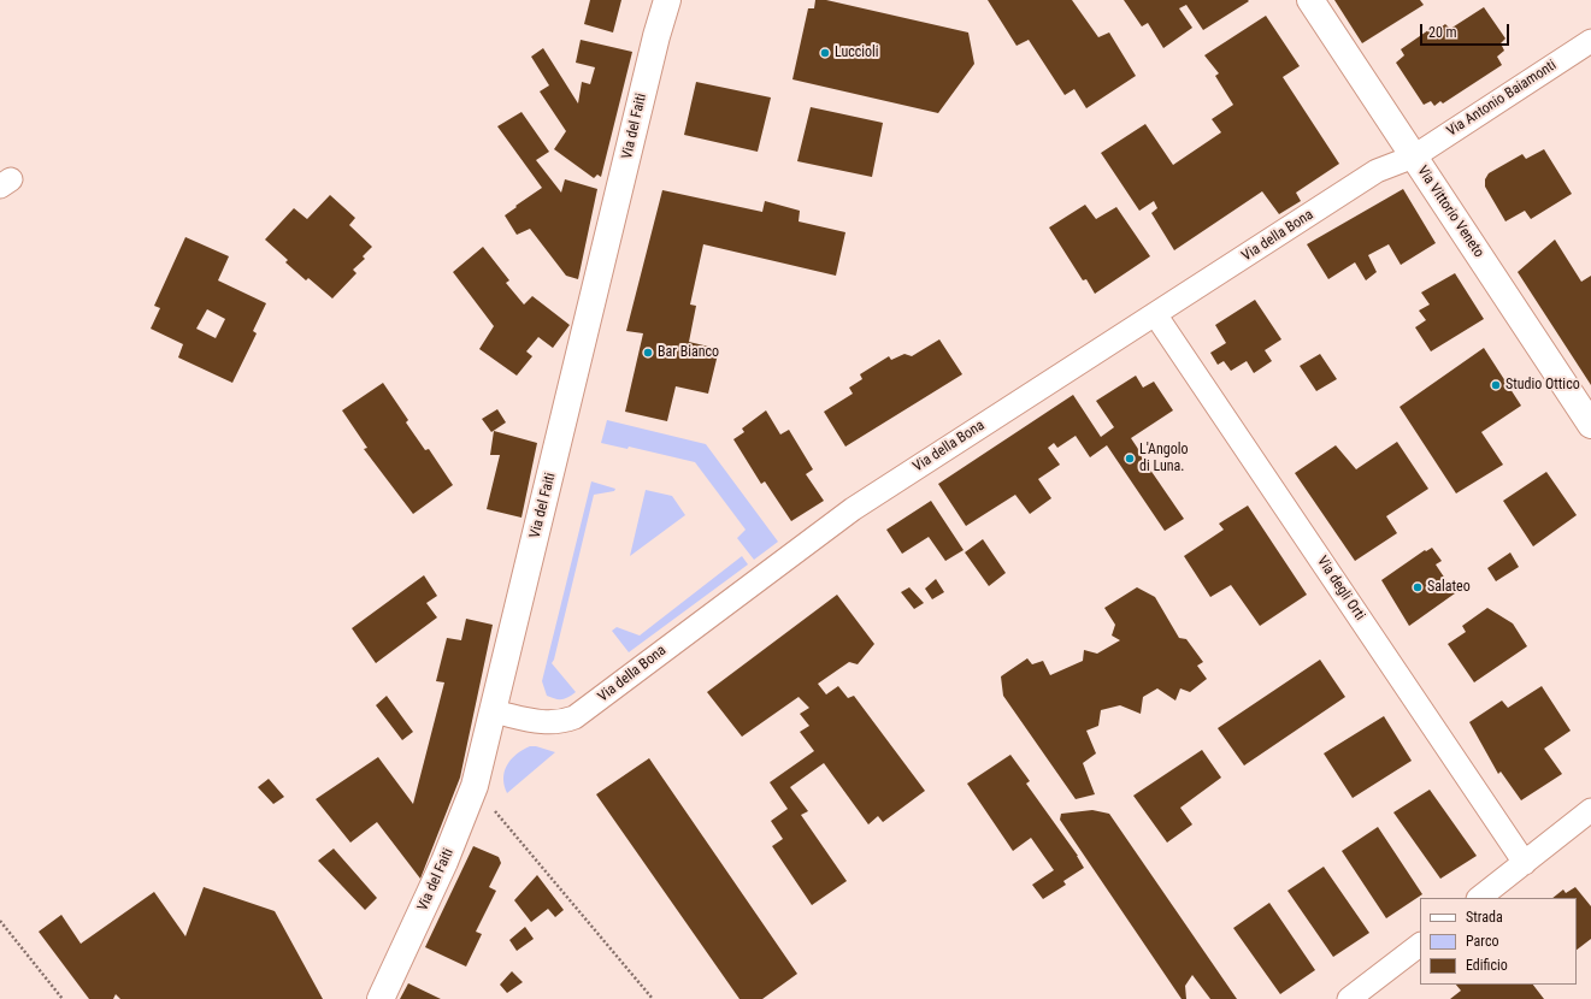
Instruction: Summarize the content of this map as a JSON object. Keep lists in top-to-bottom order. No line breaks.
{"streets":{"street":["Via Antonio Baiamonti","Via del Faiti","Via Vittorio Veneto","Via della Bona","Via degli Orti"]},"crossings":[["Via Antonio Baiamonti","Via Vittorio Veneto"],["Via Antonio Baiamonti","Via della Bona"],["Via del Faiti","Via della Bona"],["Via Vittorio Veneto","Via della Bona"],["Via della Bona","Via degli Orti"]],"places":["Luccioli","Bar Bianco","Studio Ottico","L'Angolo di Luna.","Salateo"],"legend":["Strada","Parco","Edificio"],"scale_bar":"20 m"}
